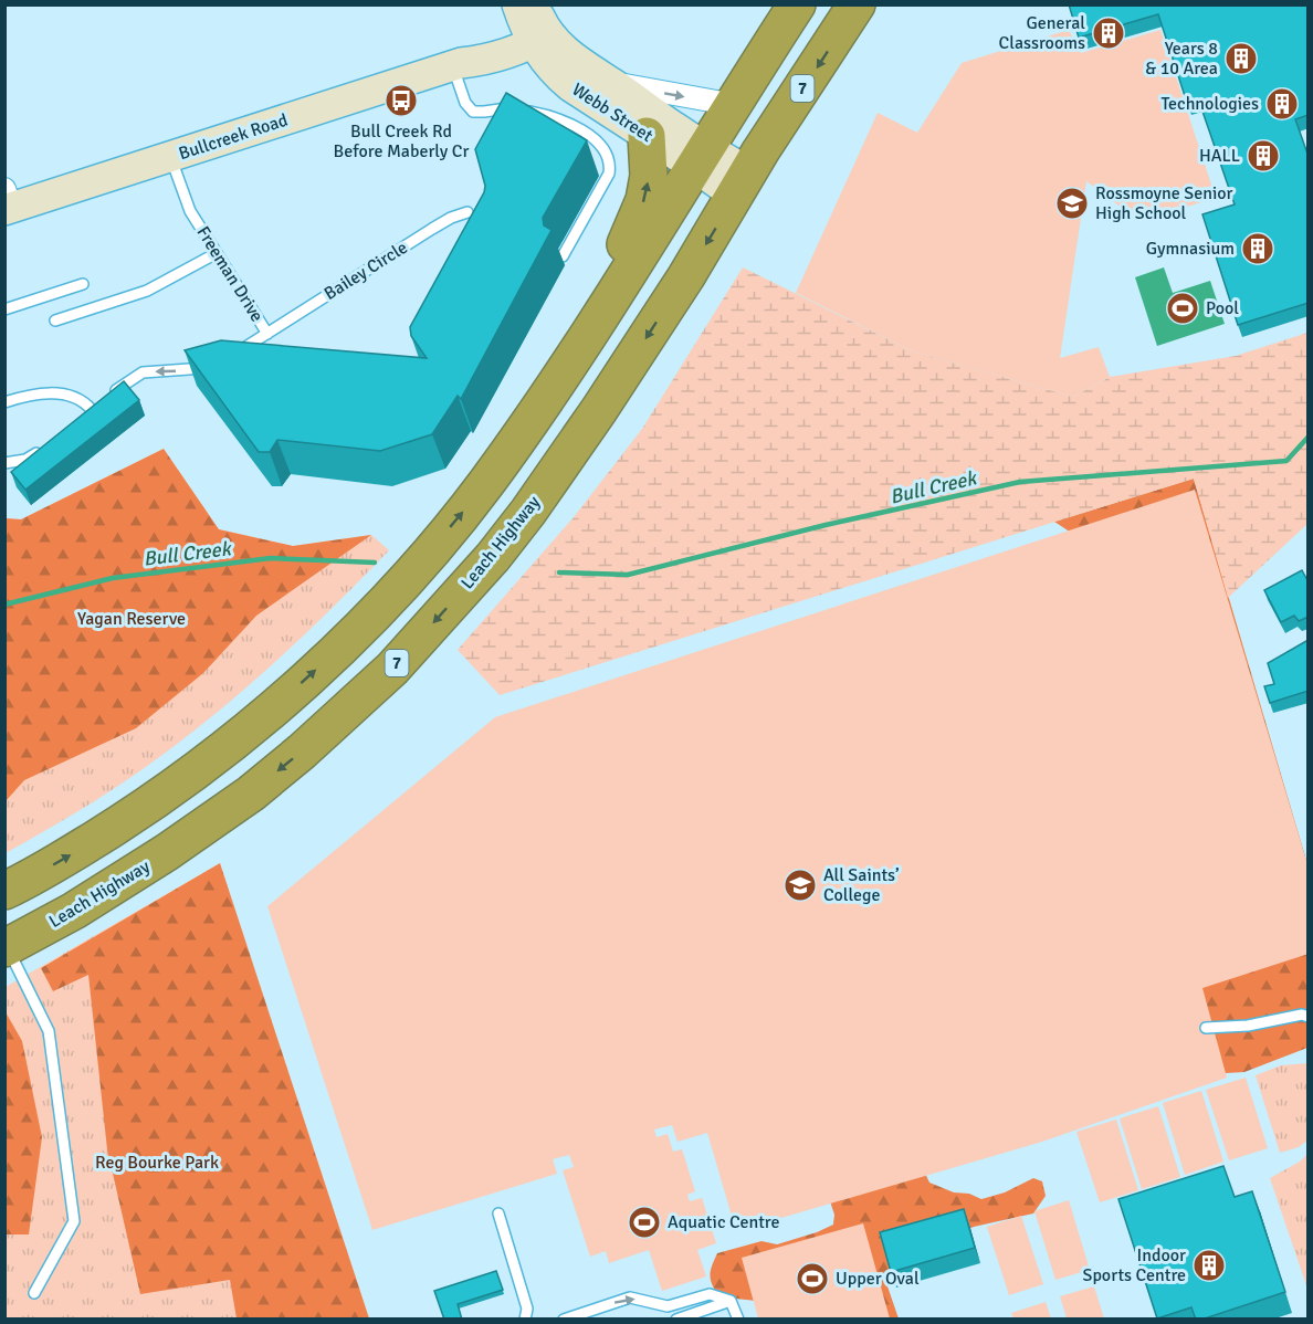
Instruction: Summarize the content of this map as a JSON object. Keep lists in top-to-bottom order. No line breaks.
{"streets":{"highway":["7","Leach Highway"],"street":["Webb Street","Bullcreek Road"],"lane":["Bailey Circle","Freeman Drive"]},"crossings":[["Webb Street","Bullcreek Road"],["Webb Street","Leach Highway"],["Bullcreek Road","Freeman Drive"],["Bailey Circle","Freeman Drive"]],"water":["Bull Creek"],"parks":["Yagan Reserve","Reg Bourke Park"],"places":{"building":["General Classrooms","Years 8 & 10 Area","Technologies","HALL","Gymnasium","Indoor Sports Centre"],"bus stop":["Bull Creek Rd Before Maberly Cr"],"school or university":["Rossmoyne Senior High School","All Saints’ College"],"sports":["Pool","Aquatic Centre","Upper Oval"]}}
